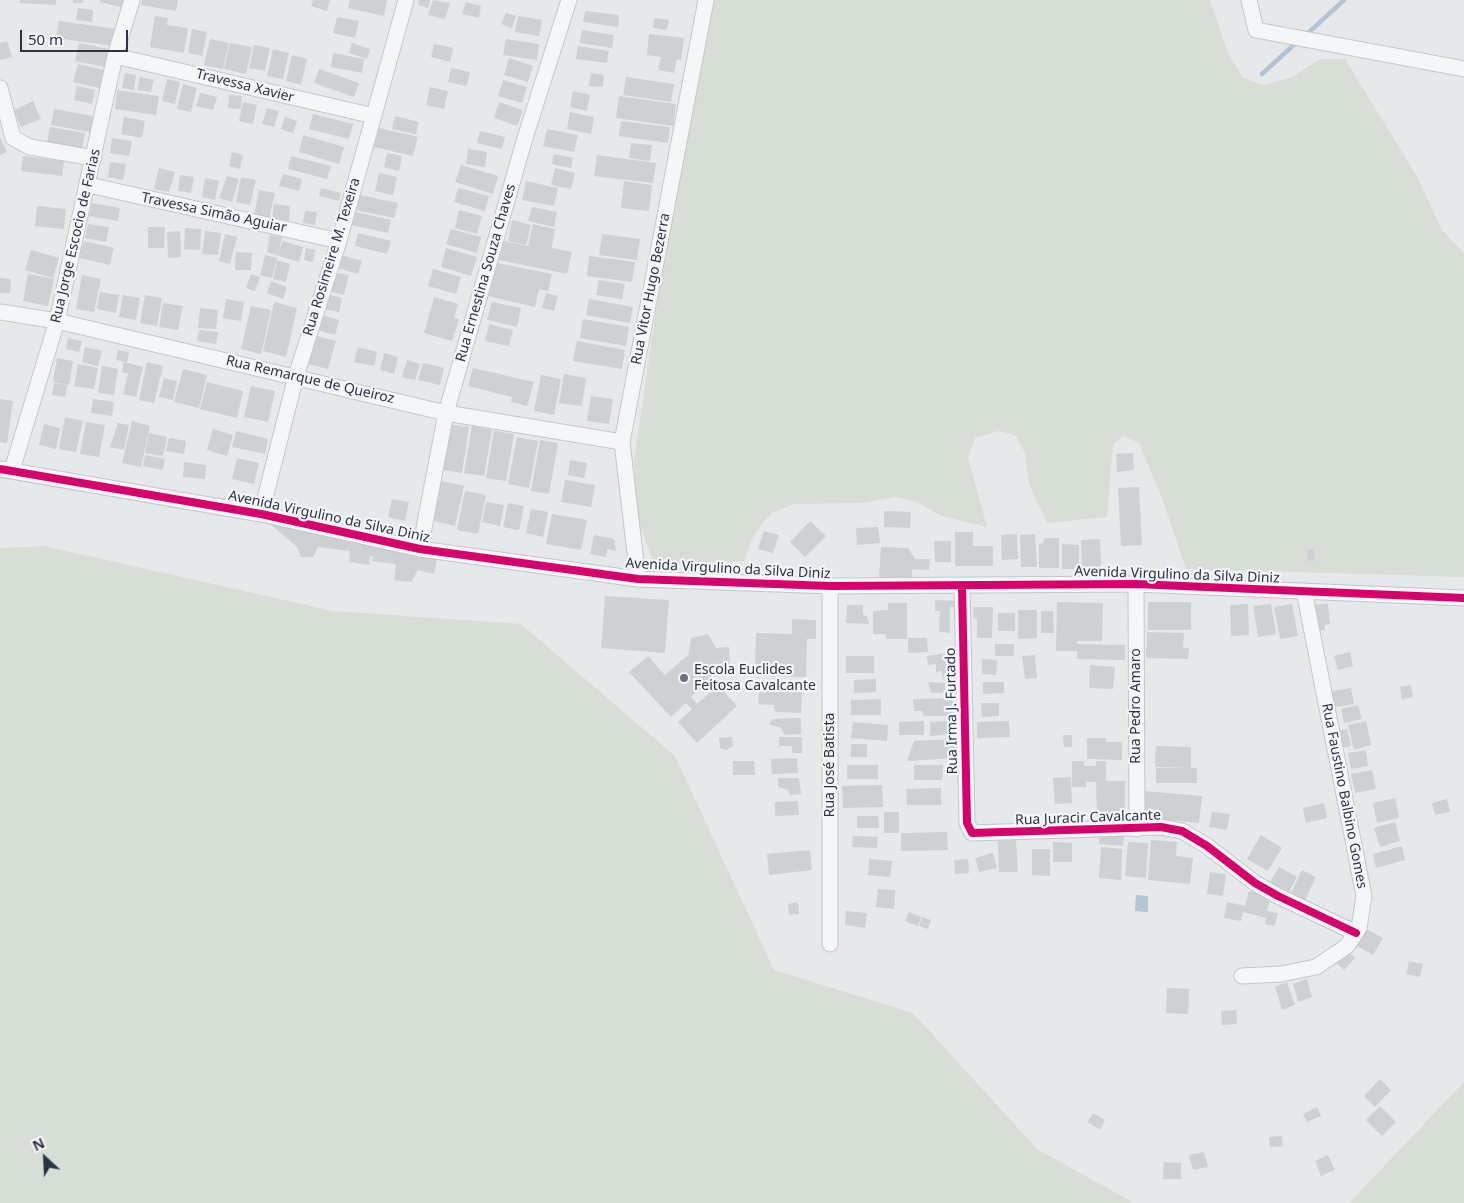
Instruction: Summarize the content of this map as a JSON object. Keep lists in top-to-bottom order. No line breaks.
{"streets":{"street":["Travessa Xavier","Travessa Simão Aguiar","Rua Jorge Escocio de Farias","Rua Rosimeire M. Texeira","Rua Ernestina Souza Chaves","Rua Vitor Hugo Bezerra","Rua Remarque de Queiroz","Avenida Virgulino da Silva Diniz","Rua Pedro Amaro","Rua Irma J. Furtado","Rua José Batista","Rua Faustino Balbino Gomes","Rua Juracir Cavalcante"]},"crossings":[["Travessa Xavier","Rua Jorge Escocio de Farias"],["Travessa Xavier","Rua Rosimeire M. Texeira"],["Travessa Simão Aguiar","Rua Jorge Escocio de Farias"],["Travessa Simão Aguiar","Rua Rosimeire M. Texeira"],["Rua Jorge Escocio de Farias","Rua Remarque de Queiroz"],["Rua Jorge Escocio de Farias","Avenida Virgulino da Silva Diniz"],["Rua Rosimeire M. Texeira","Rua Remarque de Queiroz"],["Rua Rosimeire M. Texeira","Avenida Virgulino da Silva Diniz"],["Rua Ernestina Souza Chaves","Rua Remarque de Queiroz"],["Rua Ernestina Souza Chaves","Avenida Virgulino da Silva Diniz"],["Rua Vitor Hugo Bezerra","Rua Remarque de Queiroz"],["Rua Vitor Hugo Bezerra","Avenida Virgulino da Silva Diniz"],["Avenida Virgulino da Silva Diniz","Rua Pedro Amaro"],["Avenida Virgulino da Silva Diniz","Rua Irma J. Furtado"],["Avenida Virgulino da Silva Diniz","Rua José Batista"],["Avenida Virgulino da Silva Diniz","Rua Faustino Balbino Gomes"],["Rua Pedro Amaro","Rua Juracir Cavalcante"],["Rua Irma J. Furtado","Rua Juracir Cavalcante"],["Rua Faustino Balbino Gomes","Rua Juracir Cavalcante"]],"places":["Escola Euclides Feitosa Cavalcante"],"scale_bar":"50 m","north":"top left"}
